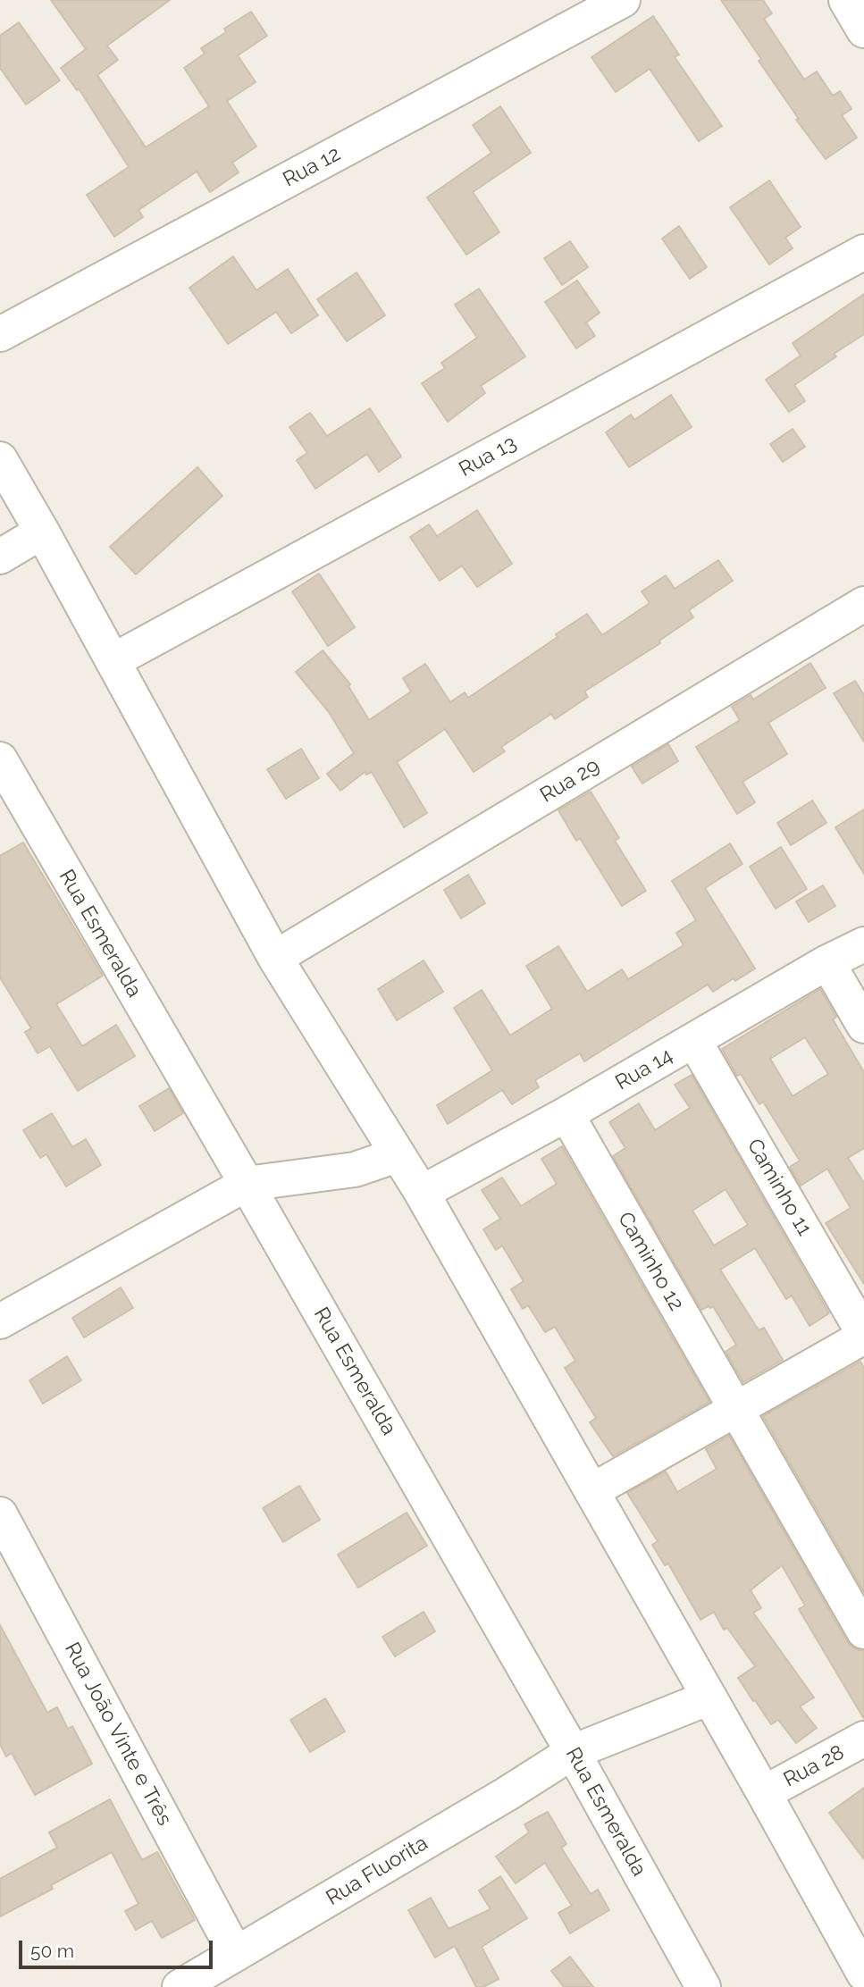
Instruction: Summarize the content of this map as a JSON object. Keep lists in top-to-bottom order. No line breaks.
{"streets":{"street":["Rua 12","Rua 13","Rua 29","Rua Esmeralda","Rua 14","Caminho 11","Caminho 12","Rua João Vinte e Três","Rua 28","Rua Fluorita"]},"crossings":[["Rua Esmeralda","Rua Fluorita"],["Rua 14","Caminho 11"],["Rua 14","Caminho 12"],["Rua João Vinte e Três","Rua Fluorita"]],"scale_bar":"50 m"}
